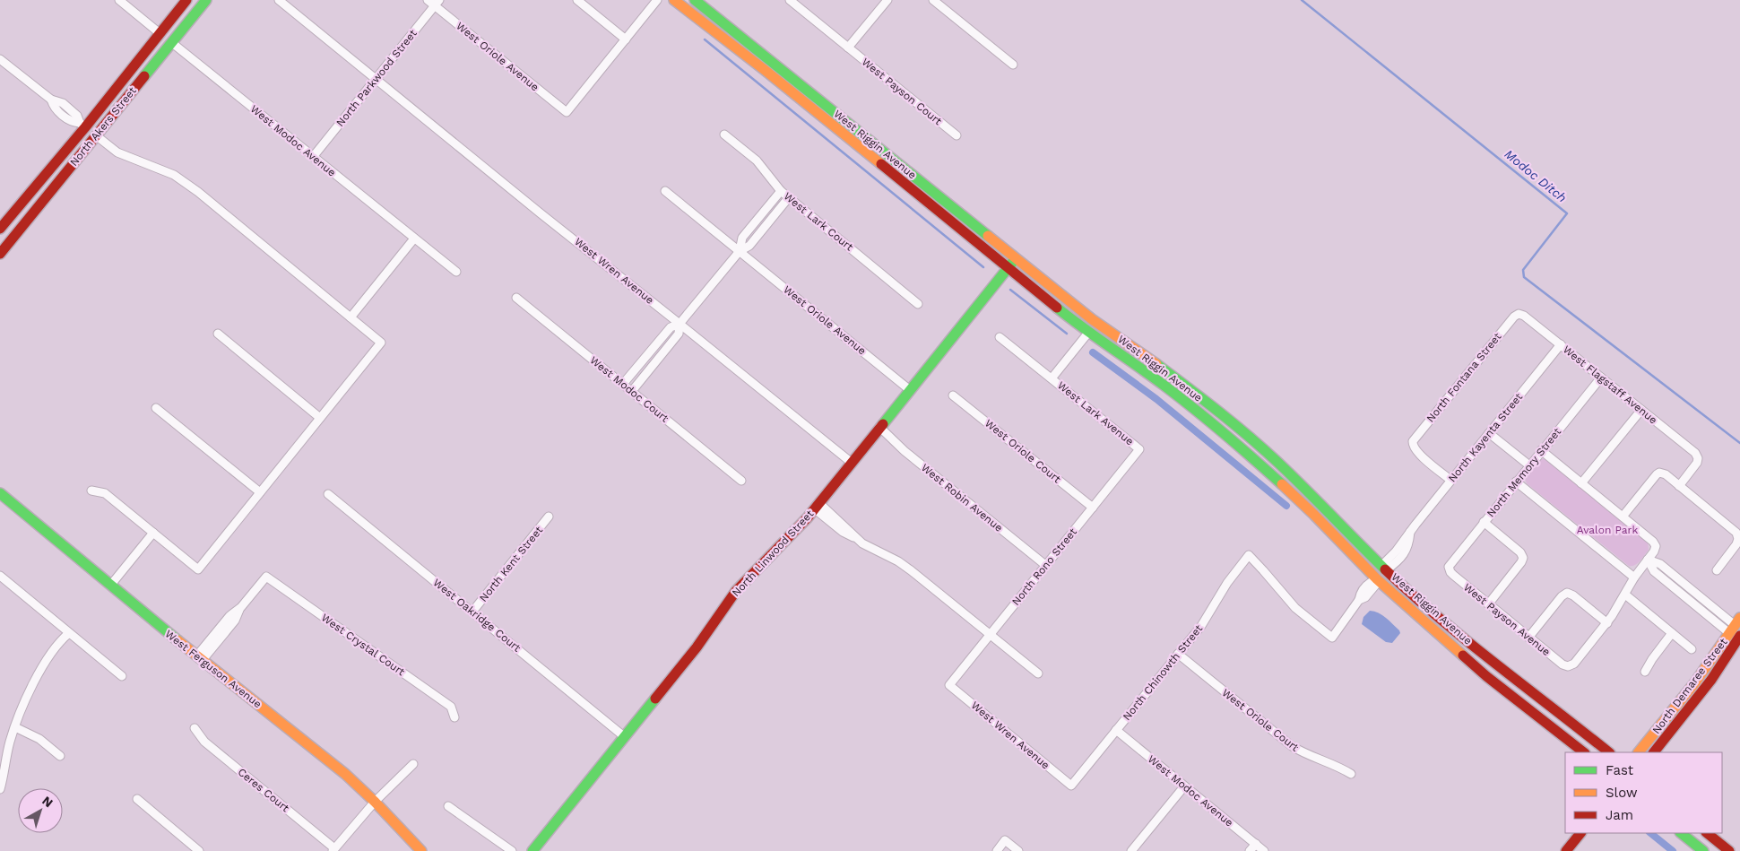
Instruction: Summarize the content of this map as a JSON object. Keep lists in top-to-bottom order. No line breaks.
{"streets":{"main road":["North Akers Street","West Riggin Avenue","North Linwood Street","West Ferguson Avenue","North Demaree Street"],"street":["West Oriole Avenue","North Parkwood Street","West Payson Court","West Modoc Avenue","West Lark Court","West Wren Avenue","North Fontana Street","West Flagstaff Avenue","West Modoc Court","West Lark Avenue","North Kayenta Street","West Oriole Court","North Memory Street","West Robin Avenue","North Kent Street","North Rono Street","West Oakridge Court","West Payson Avenue","West Crystal Court","North Chinowth Street","Ceres Court"]},"crossings":[["West Oriole Avenue","North Parkwood Street"],["West Oriole Avenue","North Linwood Street"],["North Parkwood Street","West Modoc Avenue"],["North Parkwood Street","West Wren Avenue"],["North Akers Street","West Modoc Avenue"],["West Modoc Avenue","North Chinowth Street"],["West Riggin Avenue","North Kayenta Street"],["West Riggin Avenue","North Linwood Street"],["West Riggin Avenue","North Chinowth Street"],["West Wren Avenue","North Linwood Street"],["West Wren Avenue","North Rono Street"],["West Wren Avenue","North Chinowth Street"],["North Fontana Street","West Flagstaff Avenue"],["North Fontana Street","North Kayenta Street"],["West Flagstaff Avenue","North Kayenta Street"],["West Flagstaff Avenue","North Memory Street"],["West Lark Avenue","North Rono Street"],["West Oriole Court","North Rono Street"],["West Oriole Court","North Chinowth Street"],["North Memory Street","West Payson Avenue"],["West Robin Avenue","North Linwood Street"],["West Robin Avenue","North Rono Street"],["North Linwood Street","West Oakridge Court"],["North Kent Street","West Oakridge Court"],["West Crystal Court","West Ferguson Avenue"]],"water":["Modoc Ditch"],"parks":["Avalon Park"],"legend":["Fast","Slow","Jam"],"north":"top right"}
